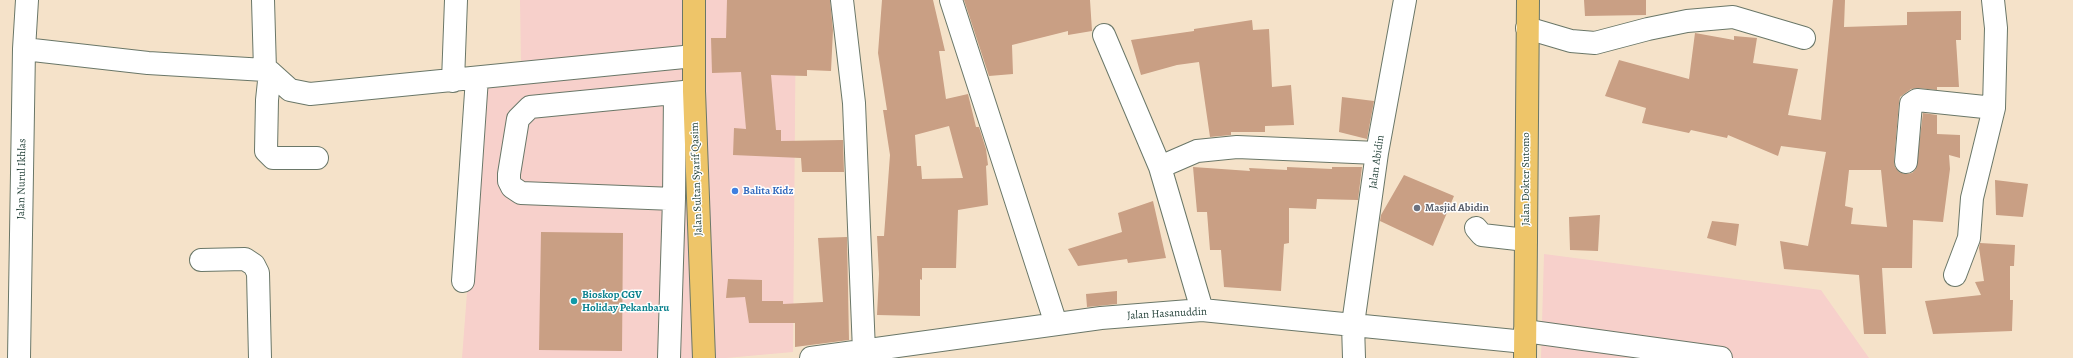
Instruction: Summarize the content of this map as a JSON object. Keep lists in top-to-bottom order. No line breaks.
{"streets":{"main road":["Jalan Sultan Syarif Qasim","Jalan Dokter Sutomo"],"street":["Jalan Abidin","Jalan Nurul Ikhlas","Jalan Hasanuddin"]},"crossings":[["Jalan Abidin","Jalan Hasanuddin"],["Jalan Dokter Sutomo","Jalan Hasanuddin"]],"places":["Balita Kidz","Masjid Abidin","Bioskop CGV Holiday Pekanbaru"]}
